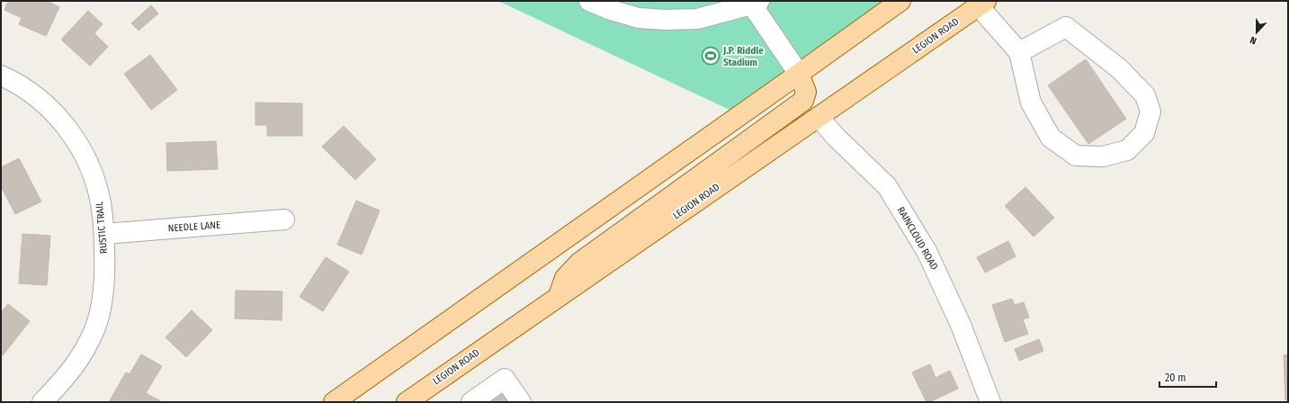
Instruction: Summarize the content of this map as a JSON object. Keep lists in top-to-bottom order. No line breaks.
{"streets":{"main road":["LEGION ROAD"],"street":["NEEDLE LANE","RUSTIC TRAIL","RAINCLOUD ROAD"]},"crossings":[["LEGION ROAD","RAINCLOUD ROAD"],["NEEDLE LANE","RUSTIC TRAIL"]],"places":{"sports":["J.P. Riddle Stadium"]},"scale_bar":"20 m","north":"bottom"}
